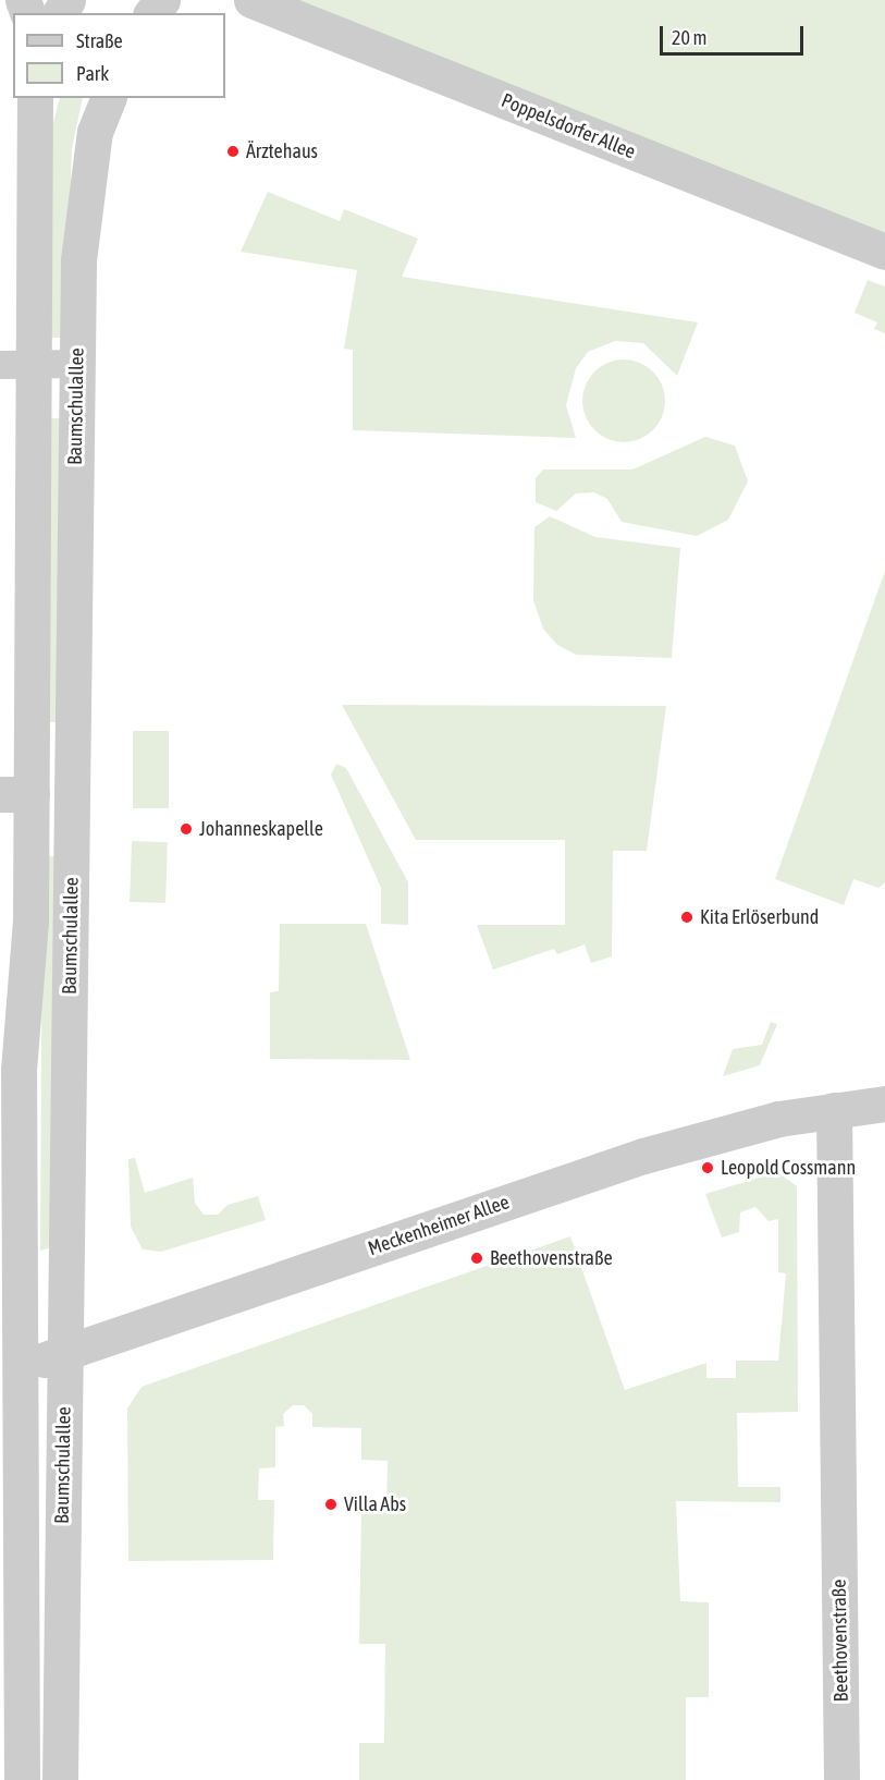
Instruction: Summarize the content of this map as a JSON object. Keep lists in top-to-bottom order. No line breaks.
{"streets":{"street":["Poppelsdorfer Allee","Baumschulallee","Meckenheimer Allee","Beethovenstraße"]},"crossings":[["Baumschulallee","Meckenheimer Allee"],["Meckenheimer Allee","Beethovenstraße"]],"places":["Ärztehaus","Johanneskapelle","Kita Erlöserbund","Leopold Cossmann","Beethovenstraße","Villa Abs"],"legend":["Straße","Park"],"scale_bar":"20 m"}
